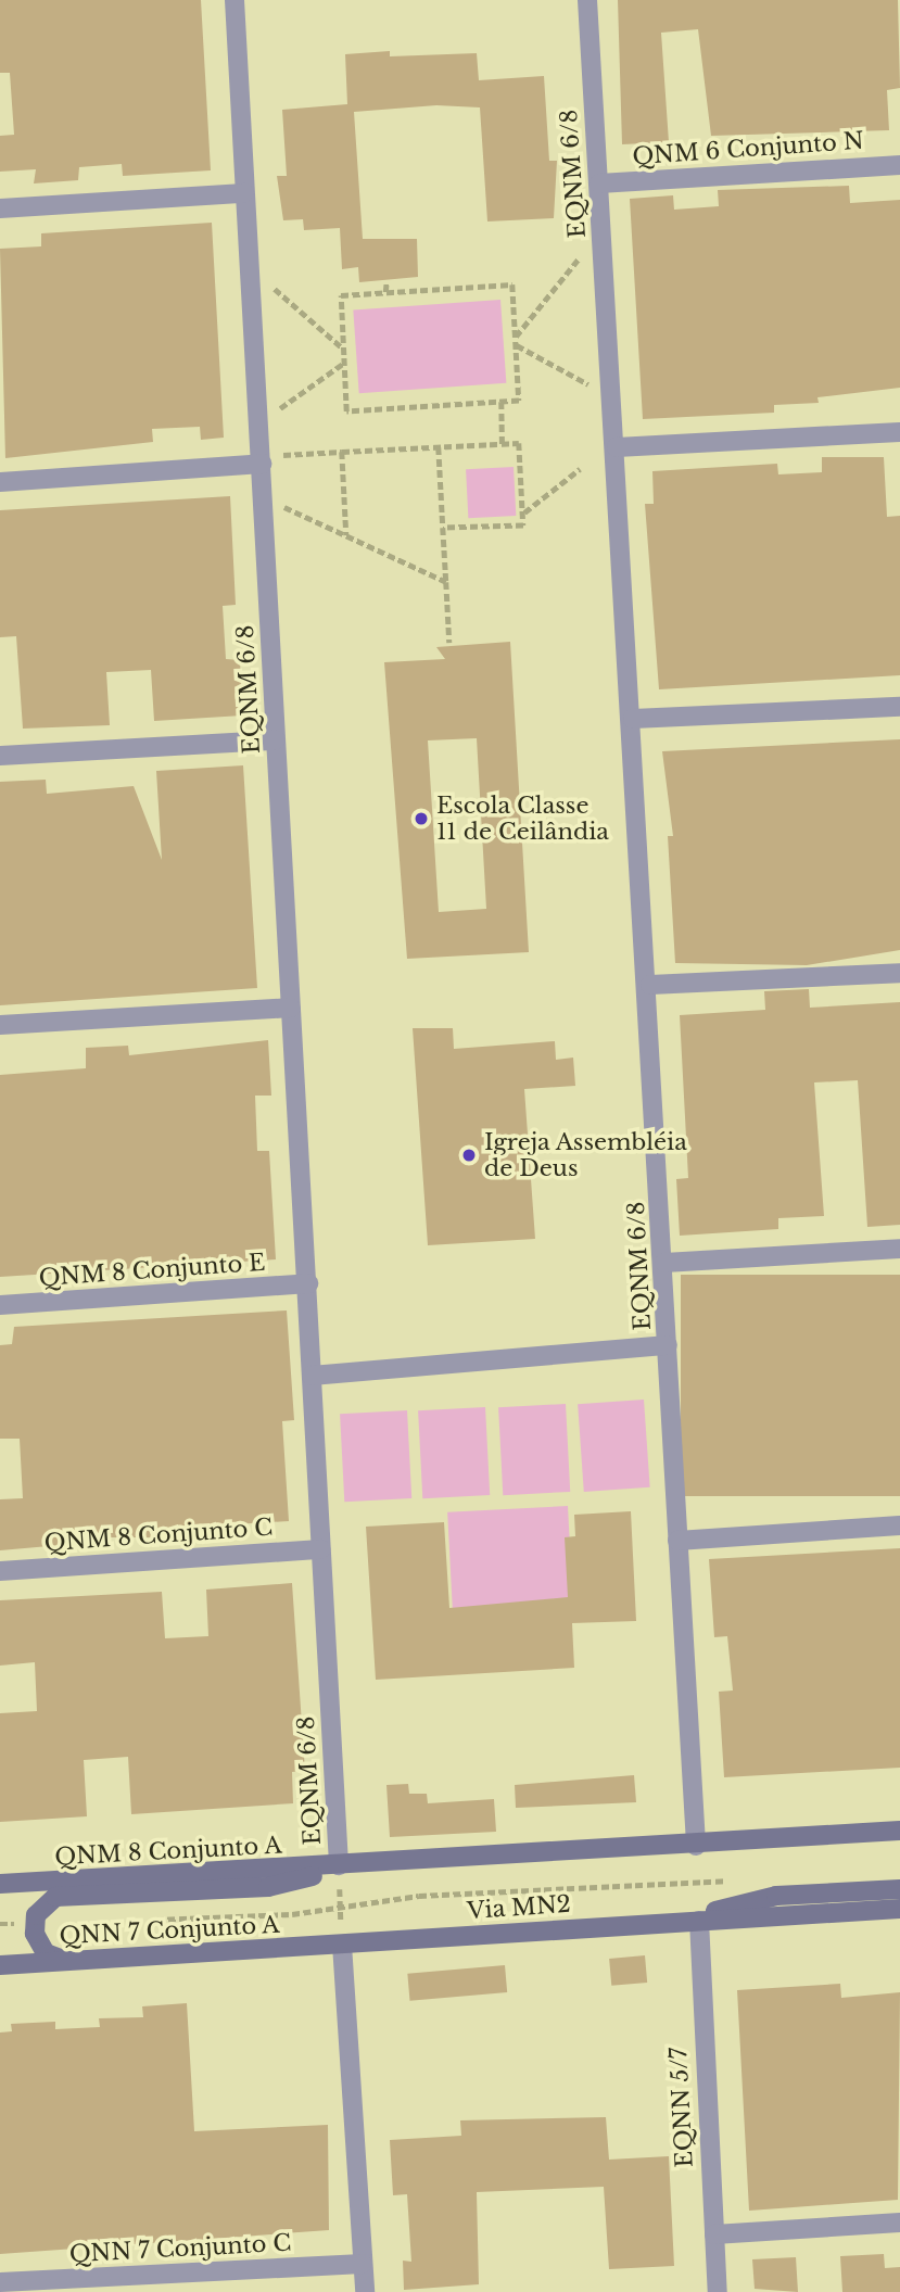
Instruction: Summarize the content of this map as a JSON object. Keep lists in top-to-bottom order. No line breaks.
{"streets":{"main road":["QNM 8 Conjunto A","Via MN2","QNN 7 Conjunto A"],"street":["QNM 6 Conjunto N","EQNM 6/8","QNM 8 Conjunto E","QNM 8 Conjunto C","EQNN 5/7","QNN 7 Conjunto C"]},"crossings":[["QNM 6 Conjunto N","EQNM 6/8"],["EQNM 6/8","QNM 8 Conjunto E"],["EQNM 6/8","QNM 8 Conjunto C"],["EQNM 6/8","QNM 8 Conjunto A"],["Via MN2","QNN 7 Conjunto A"],["Via MN2","EQNN 5/7"]],"places":["Escola Classe 11 de Ceilândia","Igreja Assembléia de Deus"]}
